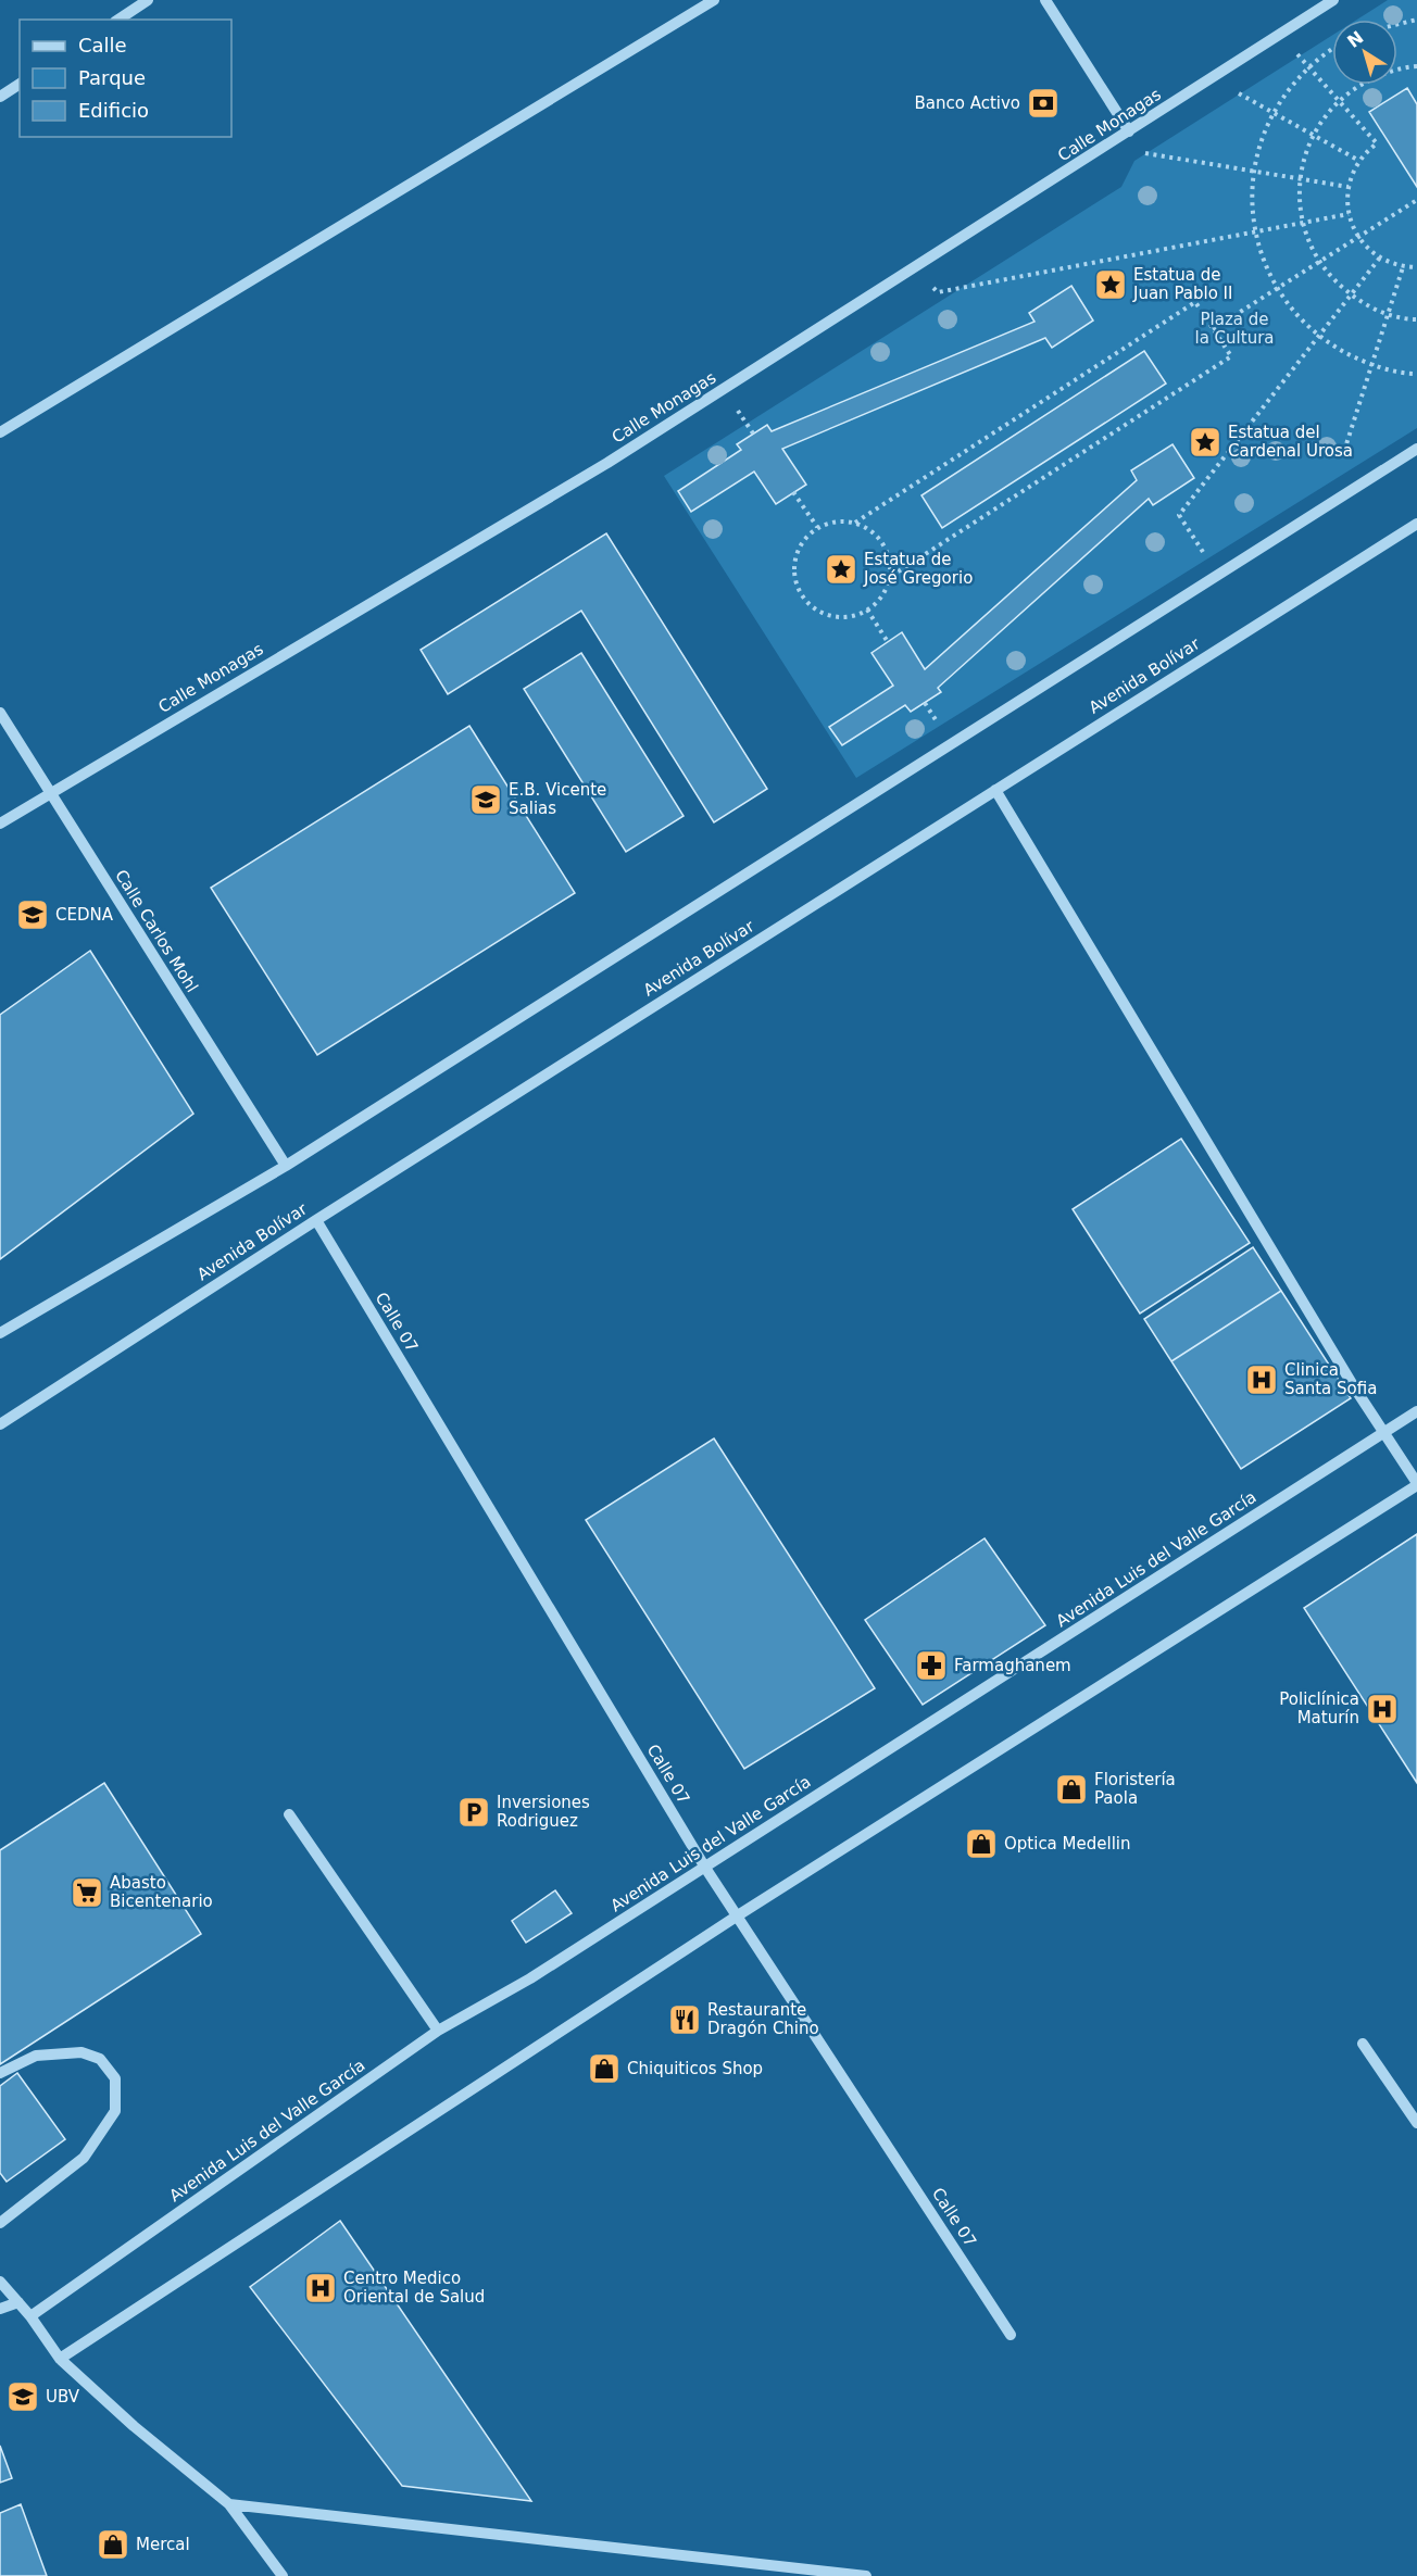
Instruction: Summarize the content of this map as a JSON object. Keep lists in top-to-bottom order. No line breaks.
{"streets":{"street":["Calle Monagas","Avenida Bolívar","Calle Carlos Mohl","Calle 07","Avenida Luis del Valle García"]},"crossings":[["Calle Monagas","Calle Carlos Mohl"],["Avenida Bolívar","Calle 07"],["Calle 07","Avenida Luis del Valle García"]],"parks":["Plaza de la Cultura"],"places":{"bank":["Banco Activo"],"place":["Estatua de Juan Pablo II","Estatua del Cardenal Urosa","Estatua de José Gregorio"],"school or university":["E.B. Vicente Salias","CEDNA","UBV"],"hospital":["Clinica Santa Sofia","Policlínica Maturín","Centro Medico Oriental de Salud"],"pharmacy":["Farmaghanem"],"shop":["Floristería Paola","Optica Medellin","Chiquiticos Shop","Mercal"],"parking":["Inversiones Rodriguez"],"supermarket":["Abasto Bicentenario"],"restaurant":["Restaurante Dragón Chino"]},"legend":["Calle","Parque","Edificio"],"north":"top left"}
